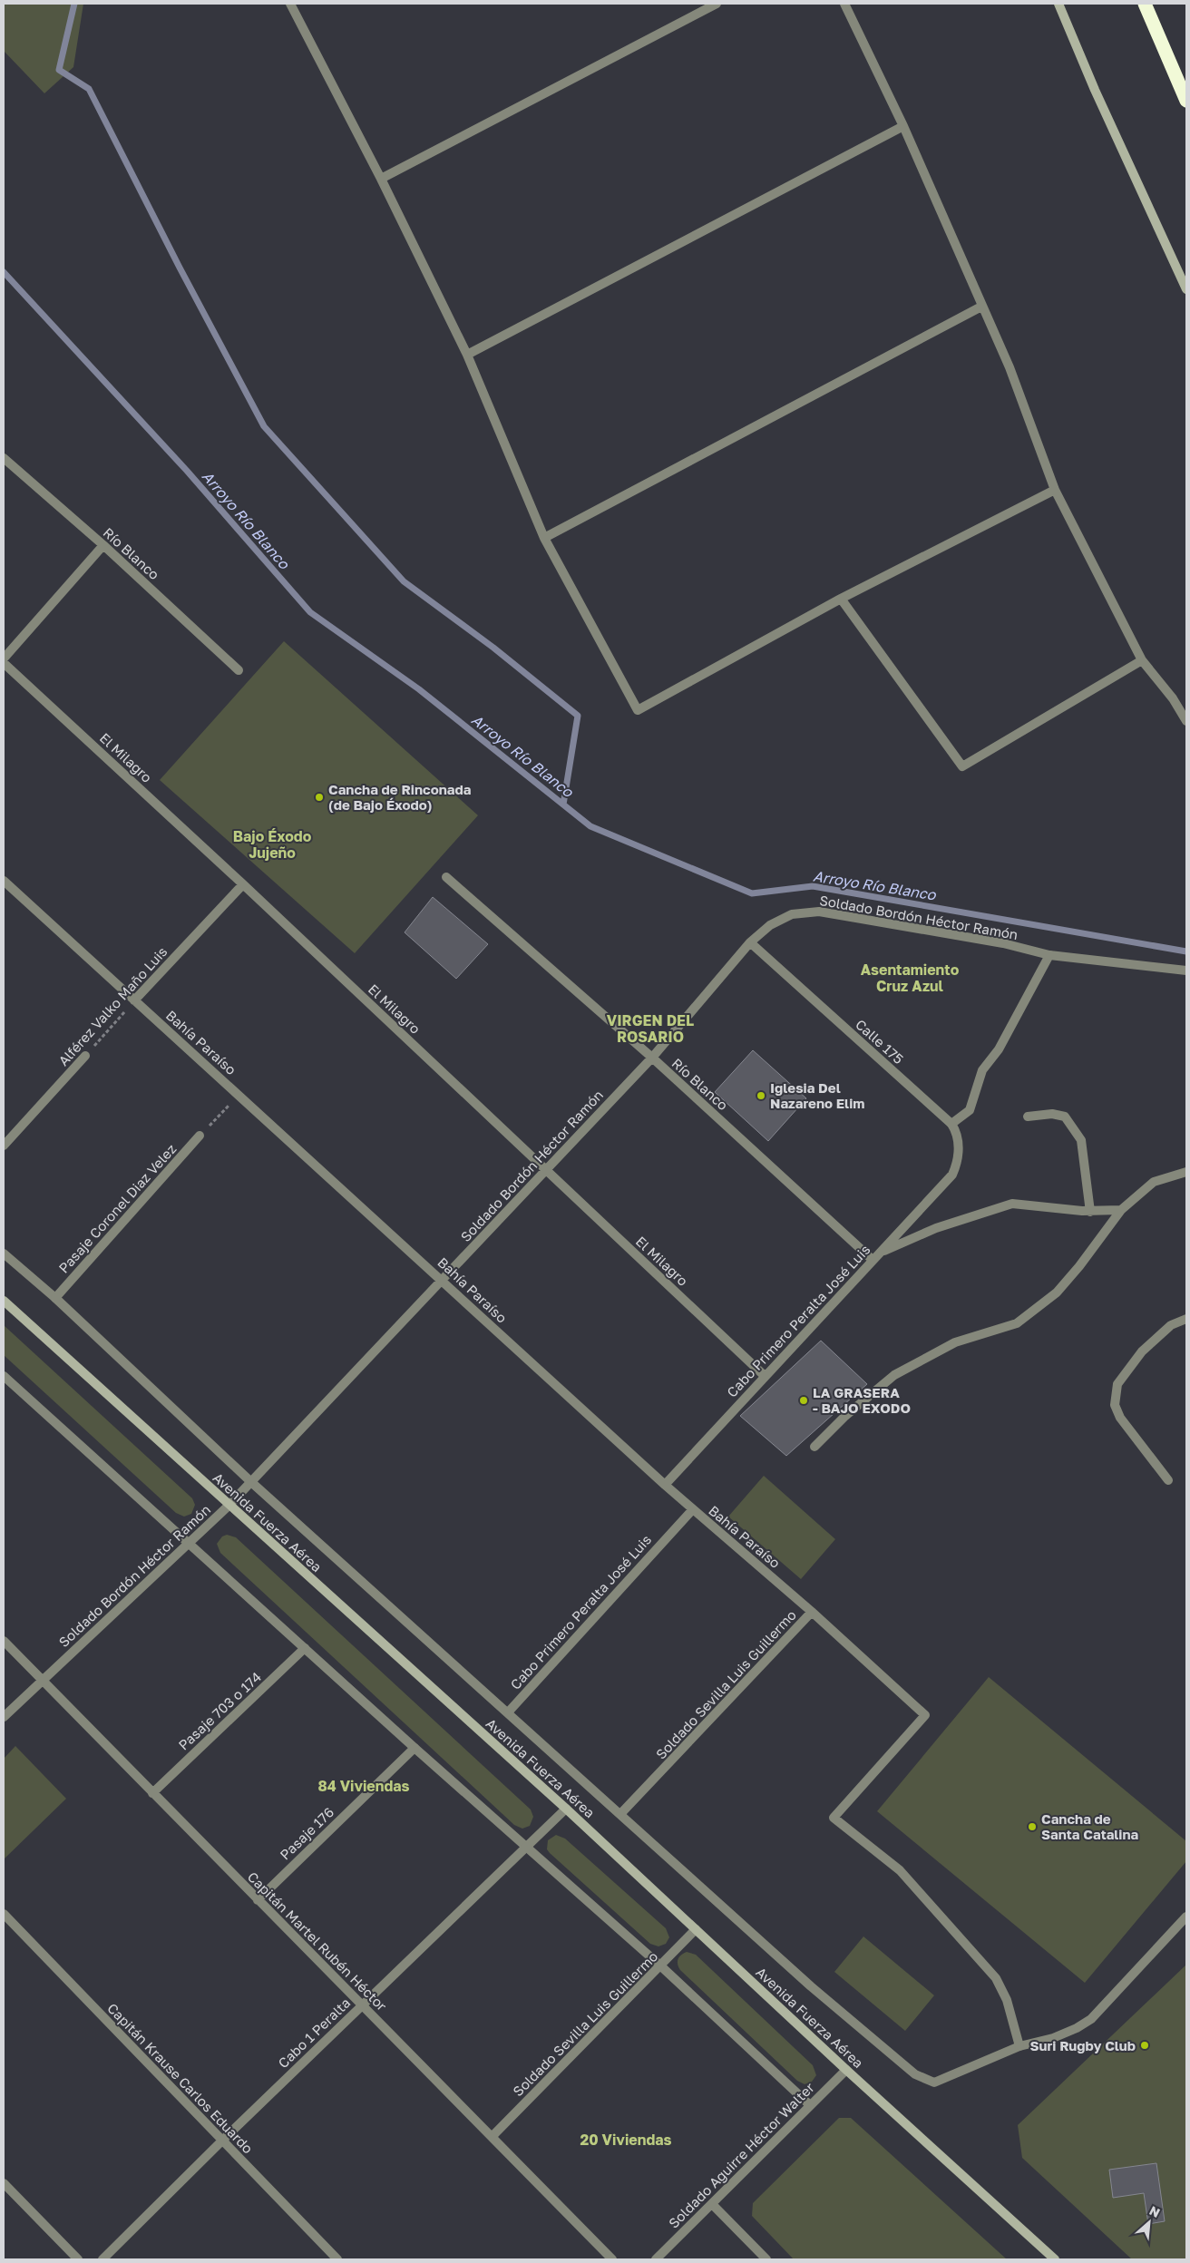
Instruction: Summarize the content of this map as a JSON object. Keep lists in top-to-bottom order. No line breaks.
{"streets":{"main road":["Avenida Fuerza Aérea"],"street":["Río Blanco","El Milagro","Soldado Bordón Héctor Ramón","Alférez Valko Maño Luis","Calle 175","Bahía Paraíso","Pasaje Coronel Diaz Velez","Cabo Primero Peralta José Luis","Soldado Sevilla Luis Guillermo","Pasaje 703 o 174","Pasaje 176","Capitán Martel Rubén Héctor","Cabo 1 Peralta","Capitán Krause Carlos Eduardo","Soldado Aguirre Héctor Walter"]},"crossings":[["Río Blanco","Soldado Bordón Héctor Ramón"],["Río Blanco","Cabo Primero Peralta José Luis"],["El Milagro","Soldado Bordón Héctor Ramón"],["El Milagro","Alférez Valko Maño Luis"],["El Milagro","Cabo Primero Peralta José Luis"],["Soldado Bordón Héctor Ramón","Calle 175"],["Soldado Bordón Héctor Ramón","Bahía Paraíso"],["Soldado Bordón Héctor Ramón","Avenida Fuerza Aérea"],["Soldado Bordón Héctor Ramón","Capitán Martel Rubén Héctor"],["Alférez Valko Maño Luis","Bahía Paraíso"],["Calle 175","Cabo Primero Peralta José Luis"],["Bahía Paraíso","Cabo Primero Peralta José Luis"],["Bahía Paraíso","Soldado Sevilla Luis Guillermo"],["Avenida Fuerza Aérea","Soldado Sevilla Luis Guillermo"],["Avenida Fuerza Aérea","Cabo 1 Peralta"],["Avenida Fuerza Aérea","Soldado Aguirre Héctor Walter"],["Soldado Sevilla Luis Guillermo","Capitán Martel Rubén Héctor"],["Pasaje 703 o 174","Capitán Martel Rubén Héctor"],["Pasaje 176","Capitán Martel Rubén Héctor"],["Capitán Martel Rubén Héctor","Cabo 1 Peralta"],["Cabo 1 Peralta","Capitán Krause Carlos Eduardo"]],"districts":["Bajo Éxodo Jujeño","Asentamiento Cruz Azul","VIRGEN DEL ROSARIO","84 Viviendas","20 Viviendas"],"water":["Arroyo Río Blanco"],"places":["Cancha de Rinconada (de Bajo Éxodo)","Iglesia Del Nazareno Elim","LA GRASERA - BAJO EXODO","Cancha de Santa Catalina","Suri Rugby Club"],"north":"top right"}
